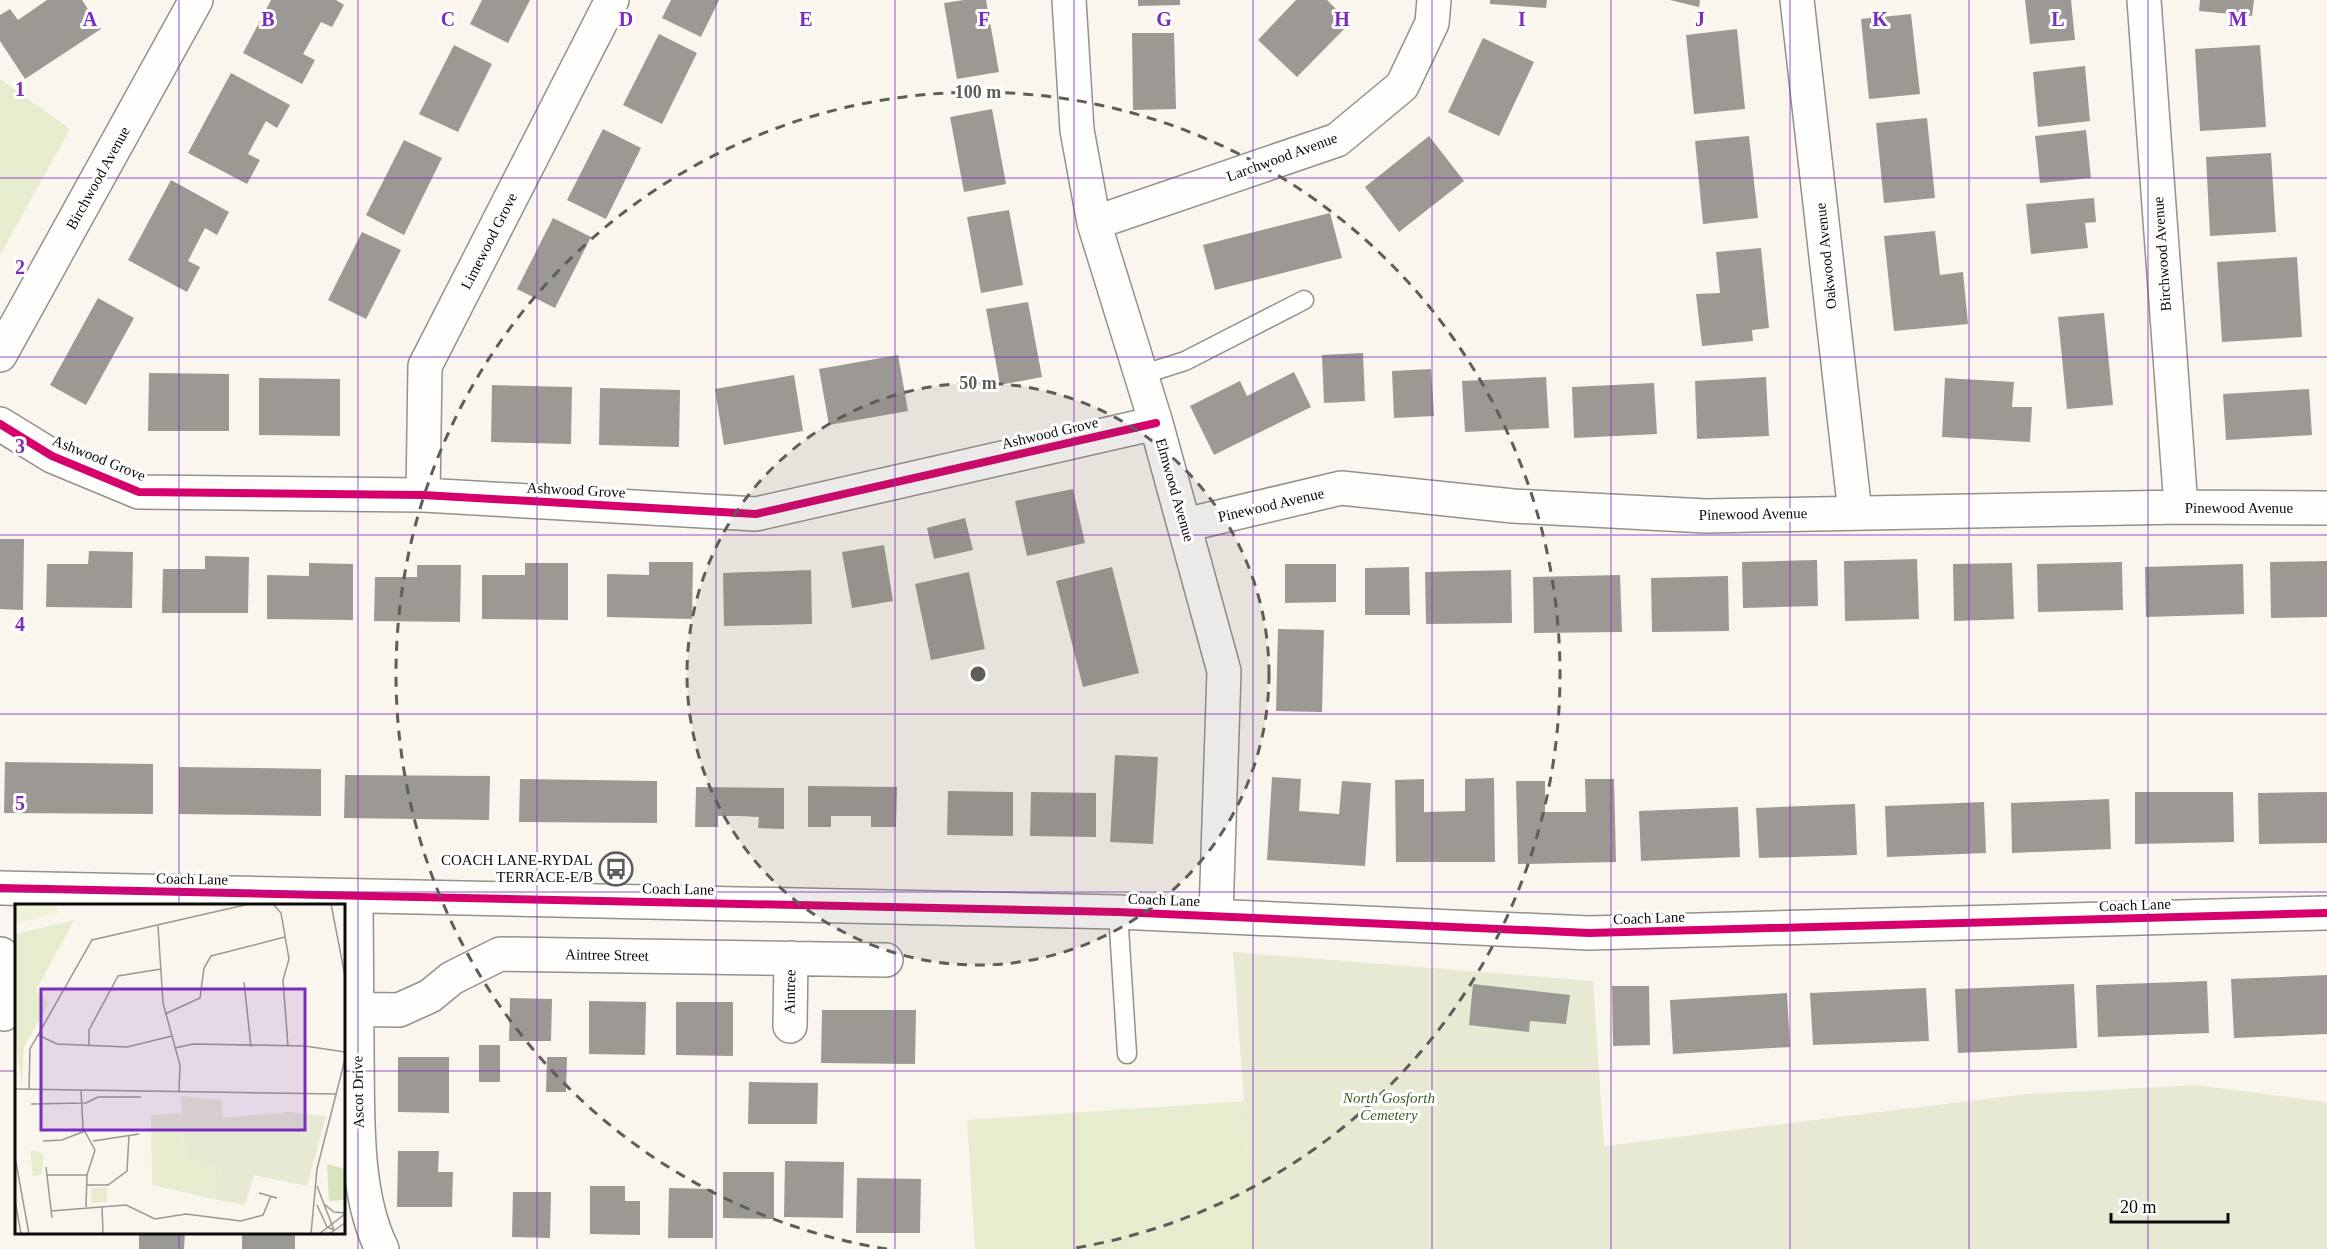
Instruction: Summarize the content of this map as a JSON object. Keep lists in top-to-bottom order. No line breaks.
{"streets":{"street":["Larchwood Avenue","Birchwood Avenue","Limewood Grove","Oakwood Avenue","Ashwood Grove","Elmwood Avenue","Pinewood Avenue","Coach Lane","Aintree Street","Aintree","Ascot Drive"]},"crossings":[["Larchwood Avenue","Elmwood Avenue"],["Birchwood Avenue","Pinewood Avenue"],["Limewood Grove","Ashwood Grove"],["Oakwood Avenue","Pinewood Avenue"],["Ashwood Grove","Elmwood Avenue"],["Elmwood Avenue","Pinewood Avenue"],["Elmwood Avenue","Coach Lane"],["Coach Lane","Ascot Drive"],["Aintree Street","Aintree"],["Aintree Street","Ascot Drive"]],"parks":["North Gosforth Cemetery"],"places":{"bus stop":["COACH LANE-RYDAL TERRACE-E/B"]},"scale_bar":"20 m","grid":{"columns":["A","B","C","D","E","F","G","H","I","J","K","L","M"],"rows":["1","2","3","4","5"]},"rings":["100 m","50 m"]}
